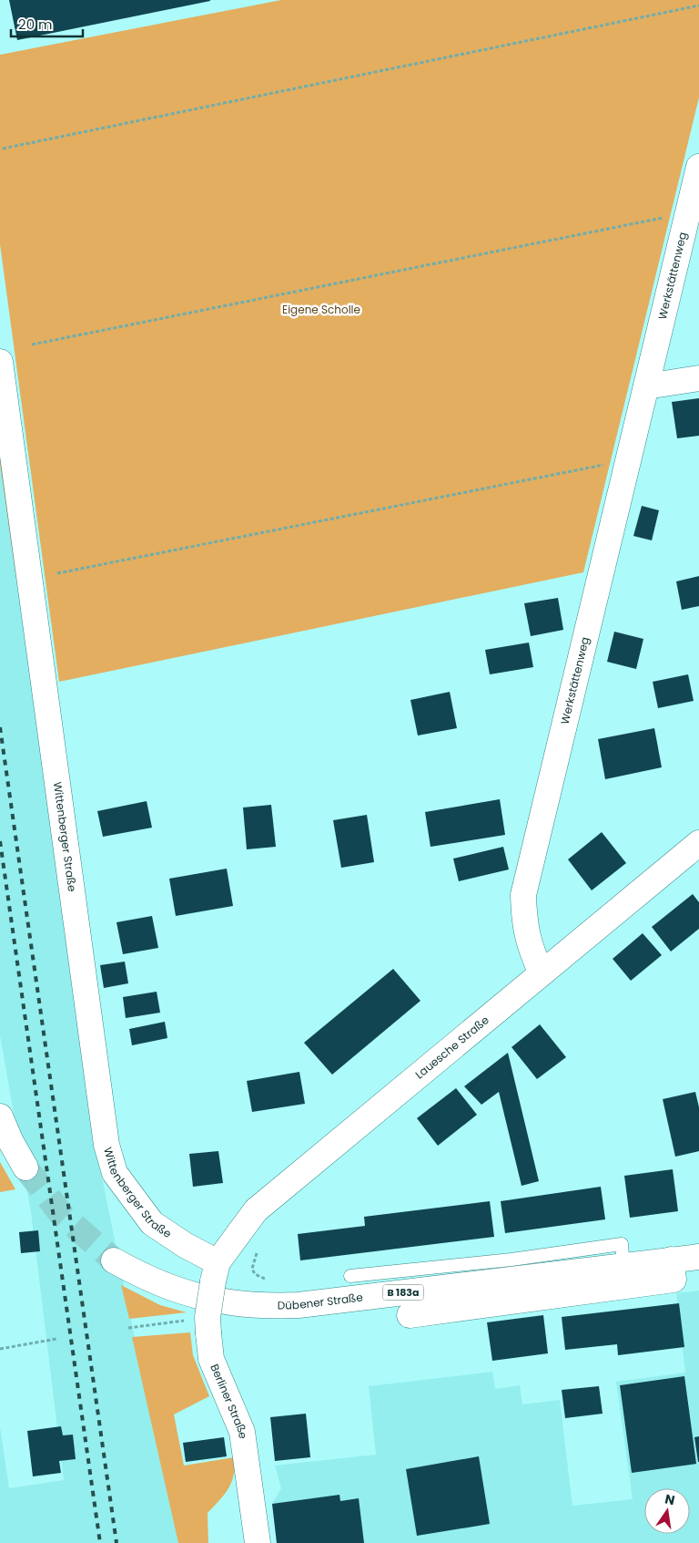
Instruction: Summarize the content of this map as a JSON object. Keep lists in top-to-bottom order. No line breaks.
{"streets":{"street":["Werkstättenweg","Wittenberger Straße","Lauesche Straße","B 183a","Dübener Straße","Berliner Straße"]},"crossings":[["Werkstättenweg","Lauesche Straße"],["Wittenberger Straße","Lauesche Straße"],["Wittenberger Straße","Berliner Straße"],["Lauesche Straße","Berliner Straße"]],"parks":["Eigene Scholle"],"scale_bar":"20 m","north":"top"}
